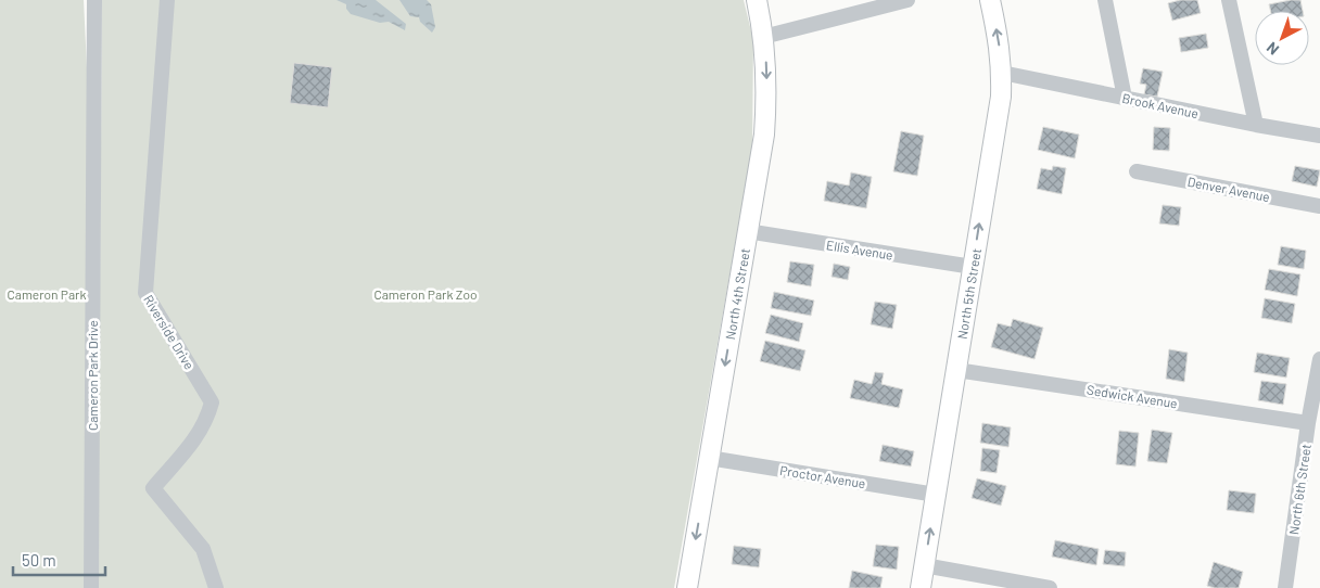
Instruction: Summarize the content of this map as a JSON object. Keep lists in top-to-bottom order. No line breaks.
{"streets":{"main road":["North 4th Street","North 5th Street"],"street":["Brook Avenue","Denver Avenue","Ellis Avenue","Riverside Drive","Cameron Park Drive","Sedwick Avenue","Proctor Avenue","North 6th Street"]},"crossings":[["Brook Avenue","North 5th Street"],["Ellis Avenue","North 4th Street"],["Ellis Avenue","North 5th Street"],["North 4th Street","Proctor Avenue"],["North 5th Street","Sedwick Avenue"],["North 5th Street","Proctor Avenue"],["Sedwick Avenue","North 6th Street"]],"one_way":["North 4th Street","North 5th Street"],"parks":["Cameron Park","Cameron Park Zoo"],"scale_bar":"50 m","north":"bottom left"}
